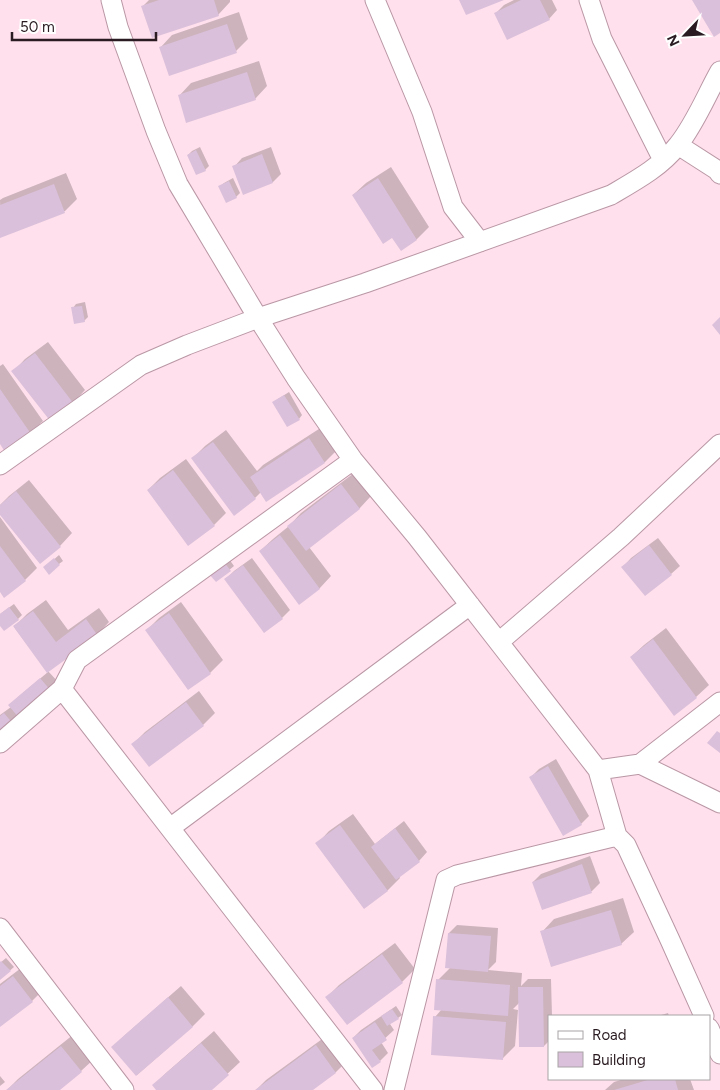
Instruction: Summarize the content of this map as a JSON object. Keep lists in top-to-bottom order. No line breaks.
{"legend":["Road","Building"],"scale_bar":"50 m","north":"bottom left"}
